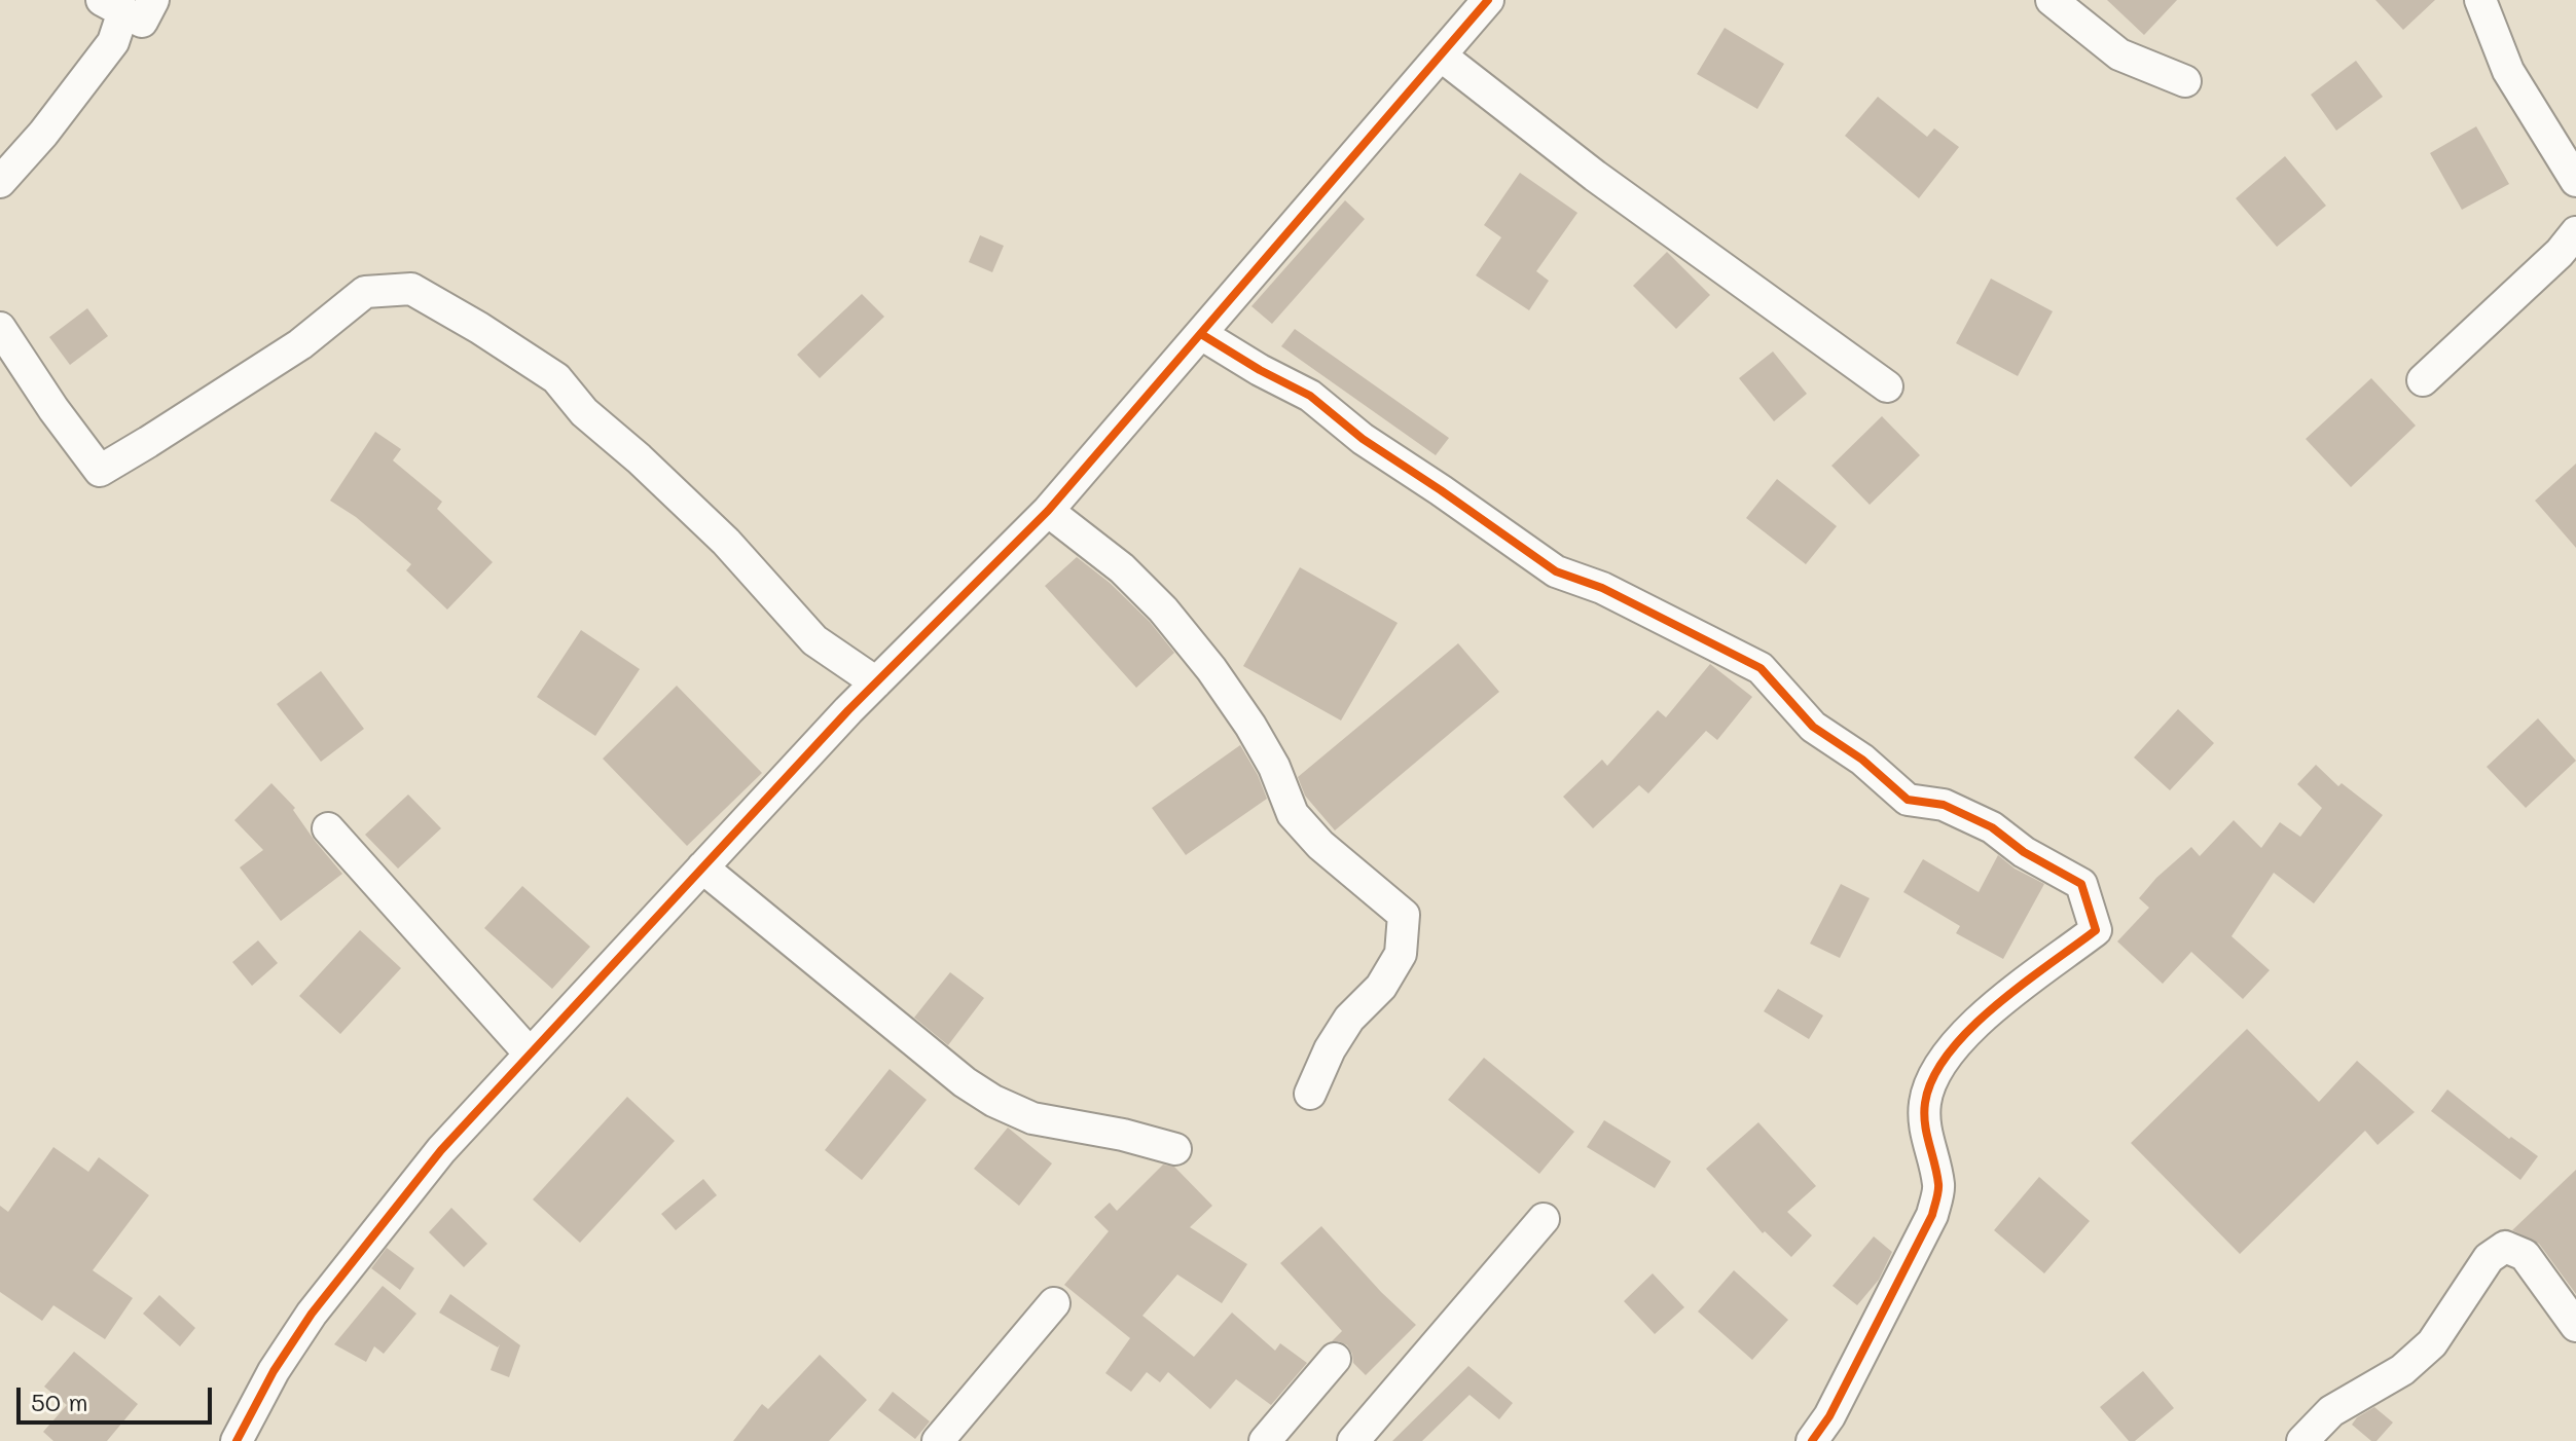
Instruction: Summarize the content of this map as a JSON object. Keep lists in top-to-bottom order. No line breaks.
{"scale_bar":"50 m"}
